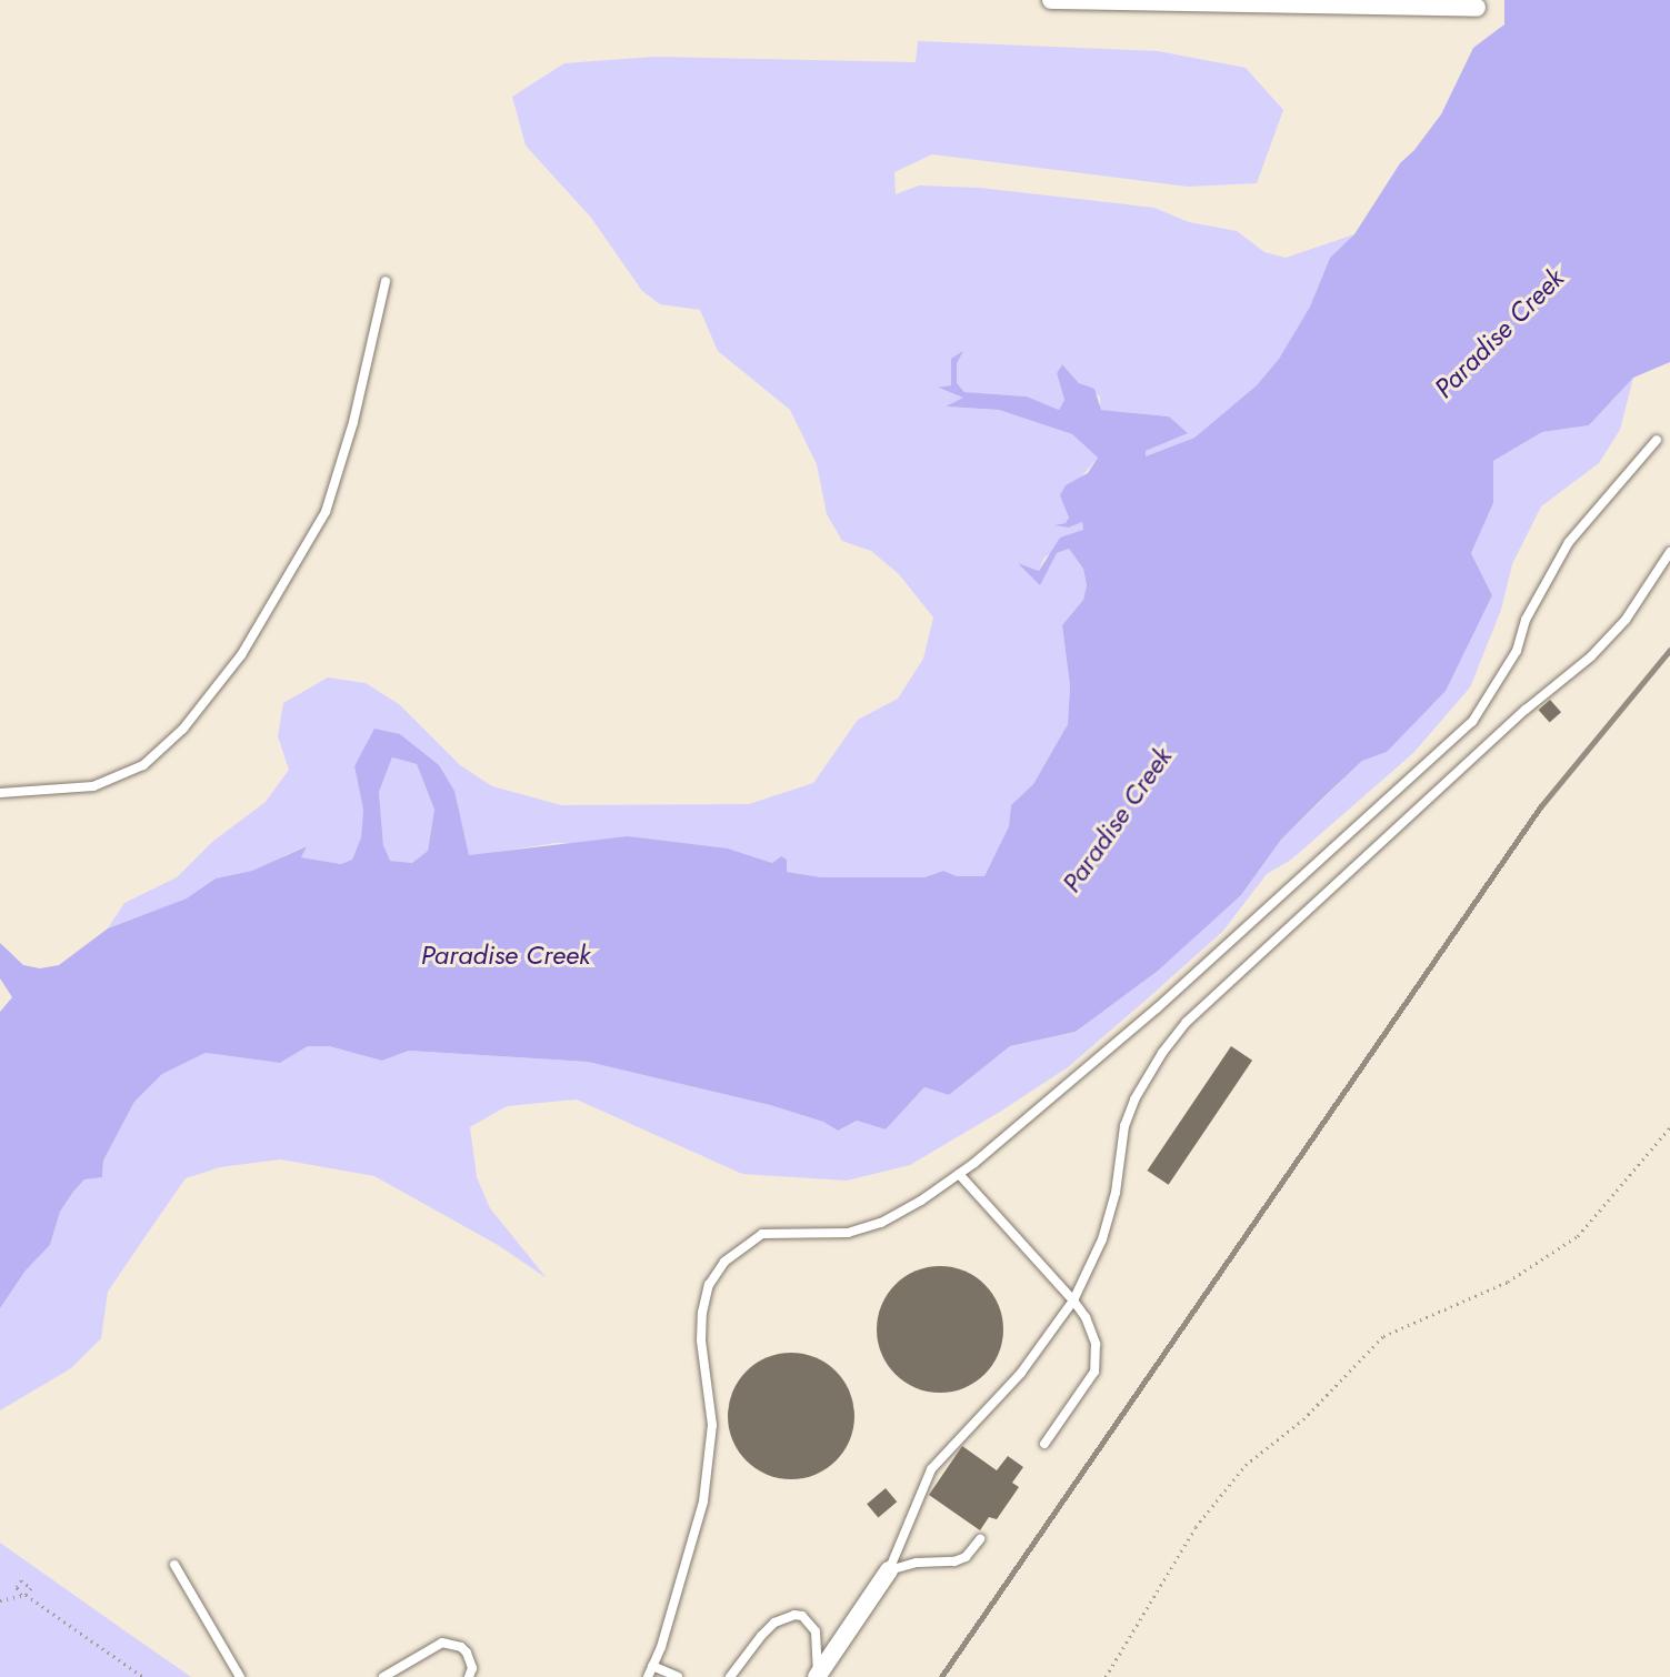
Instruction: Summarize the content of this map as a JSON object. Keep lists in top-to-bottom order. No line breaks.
{"water":["Paradise Creek"]}
